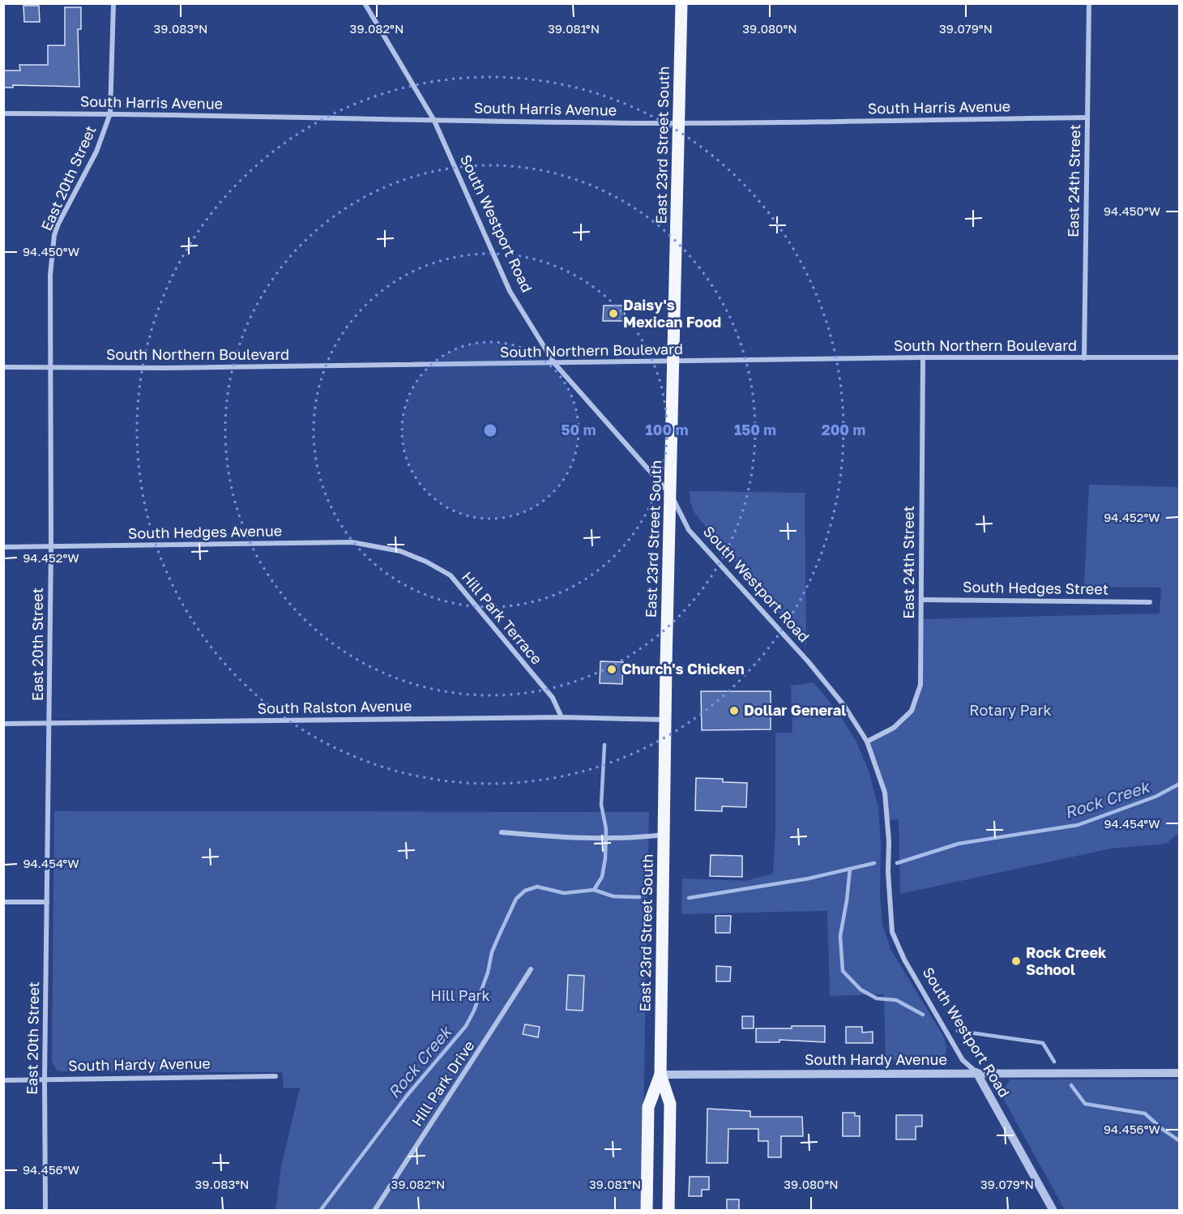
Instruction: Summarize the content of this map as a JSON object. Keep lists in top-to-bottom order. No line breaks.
{"streets":{"main road":["East 23rd Street South"],"street":["South Harris Avenue","East 20th Street","East 24th Street","South Westport Road","South Northern Boulevard","South Hedges Avenue","South Hedges Street","Hill Park Terrace","South Ralston Avenue","South Hardy Avenue","Hill Park Drive"]},"crossings":[["South Harris Avenue","East 23rd Street South"],["South Harris Avenue","East 20th Street"],["South Harris Avenue","East 24th Street"],["South Harris Avenue","South Westport Road"],["East 23rd Street South","South Westport Road"],["East 23rd Street South","South Northern Boulevard"],["East 23rd Street South","South Ralston Avenue"],["East 23rd Street South","South Hardy Avenue"],["East 20th Street","South Northern Boulevard"],["East 20th Street","South Hedges Avenue"],["East 20th Street","South Ralston Avenue"],["East 20th Street","South Hardy Avenue"],["East 24th Street","South Westport Road"],["East 24th Street","South Northern Boulevard"],["East 24th Street","South Hedges Street"],["South Westport Road","South Northern Boulevard"],["South Westport Road","South Hardy Avenue"],["South Hedges Avenue","Hill Park Terrace"],["Hill Park Terrace","South Ralston Avenue"]],"water":["Rock Creek"],"parks":["Rotary Park","Hill Park"],"places":["Daisy's Mexican Food","Church's Chicken","Dollar General","Rock Creek School"],"coordinates":["39.083°N","39.082°N","39.081°N","39.080°N","39.079°N","94.450°W","94.452°W","94.454°W","94.456°W"],"rings":["50 m","100 m","150 m","200 m"]}
